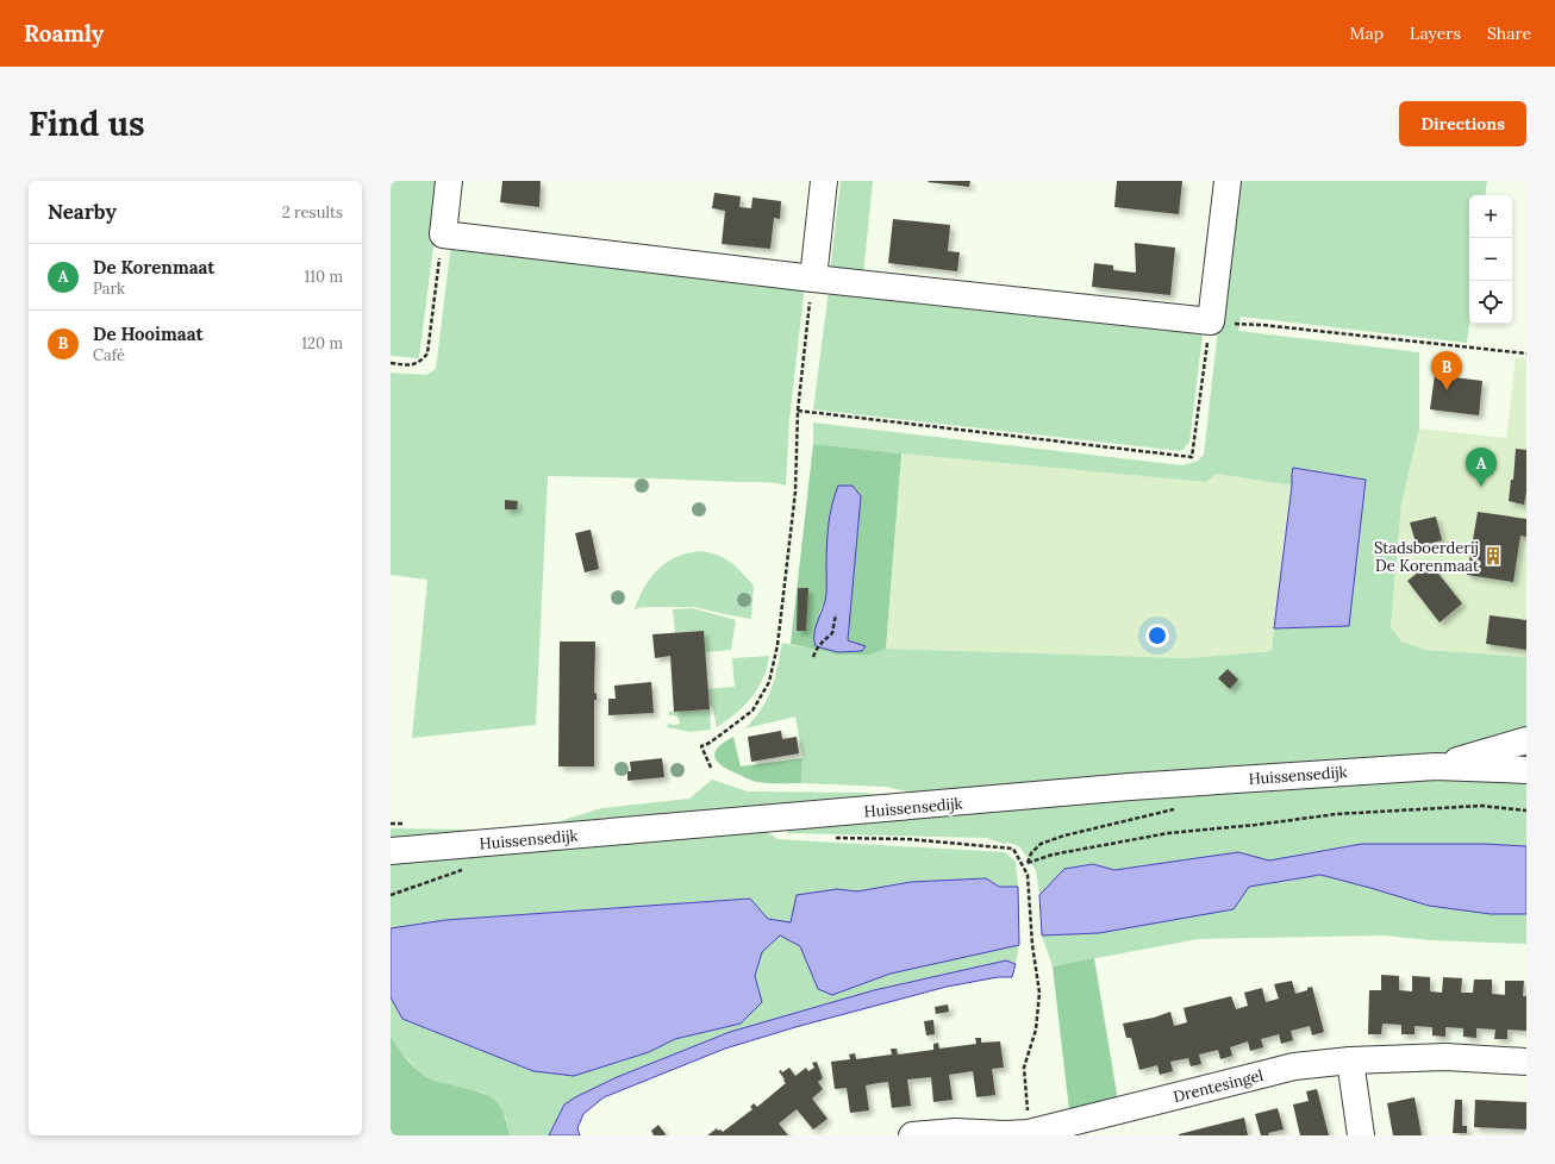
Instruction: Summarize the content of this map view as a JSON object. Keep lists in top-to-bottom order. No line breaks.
{"streets":{"street":["Huissensedijk","Drentesingel"]},"places":{"building":["Stadsboerderij De Korenmaat"]},"page":{"header":"Roamly","nav":["Map","Layers","Share"],"buttons":"Directions","title":"Find us","heading":["Nearby","2 results"],"map_buttons":["+","−"],"list":[{"mark":"A","name":"De Korenmaat","note":"Park","value":"110 m"},{"mark":"B","name":"De Hooimaat","note":"Café","value":"120 m"}],"pins":["B","A"]}}
